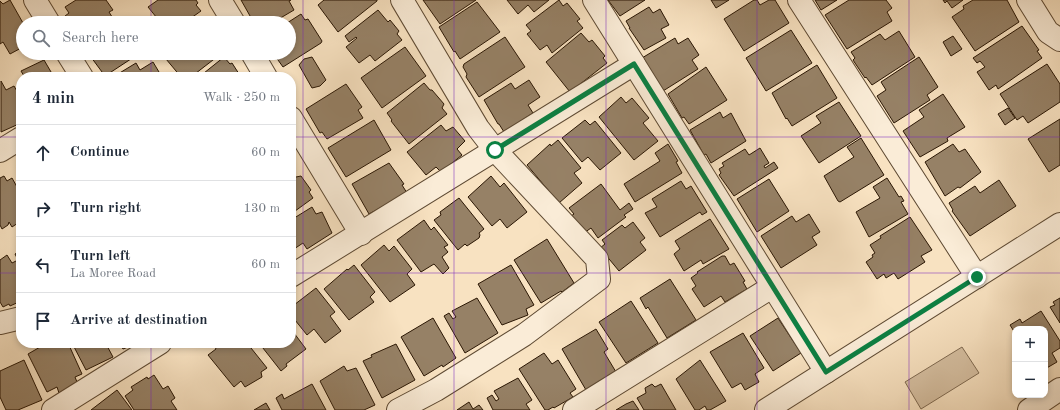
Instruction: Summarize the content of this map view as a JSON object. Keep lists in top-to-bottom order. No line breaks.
{"page":{"search":"Search here","heading":["4 min","Walk · 250 m"],"list":[["Continue","60 m"],["Turn right","130 m"],["Turn left","La Moree Road","60 m"],"Arrive at destination"],"map_buttons":["+","−"]}}
